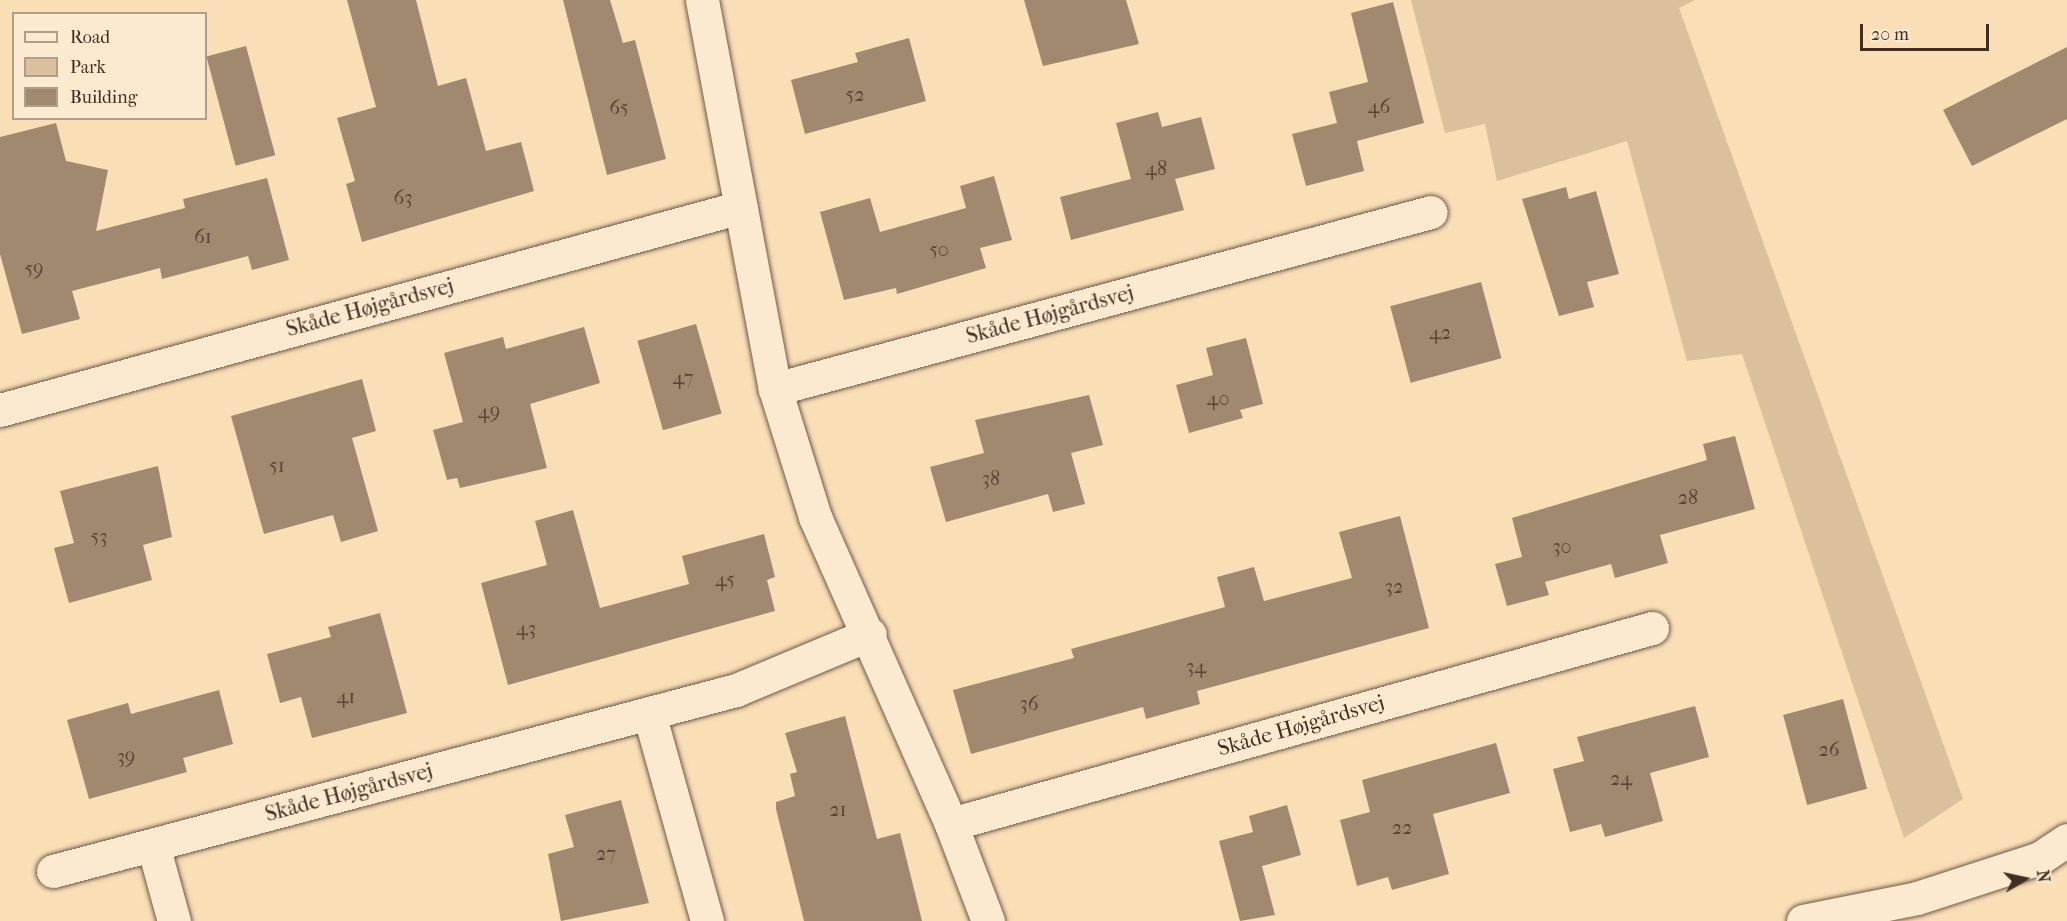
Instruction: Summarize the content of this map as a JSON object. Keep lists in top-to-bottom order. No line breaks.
{"streets":{"street":["Skåde Højgårdsvej"]},"house_numbers":["52","46","65","48","63","61","50","59","42","47","40","49","51","38","28","53","30","45","32","43","34","41","36","26","39","24","21","22","27"],"legend":["Road","Park","Building"],"scale_bar":"20 m","north":"right"}
